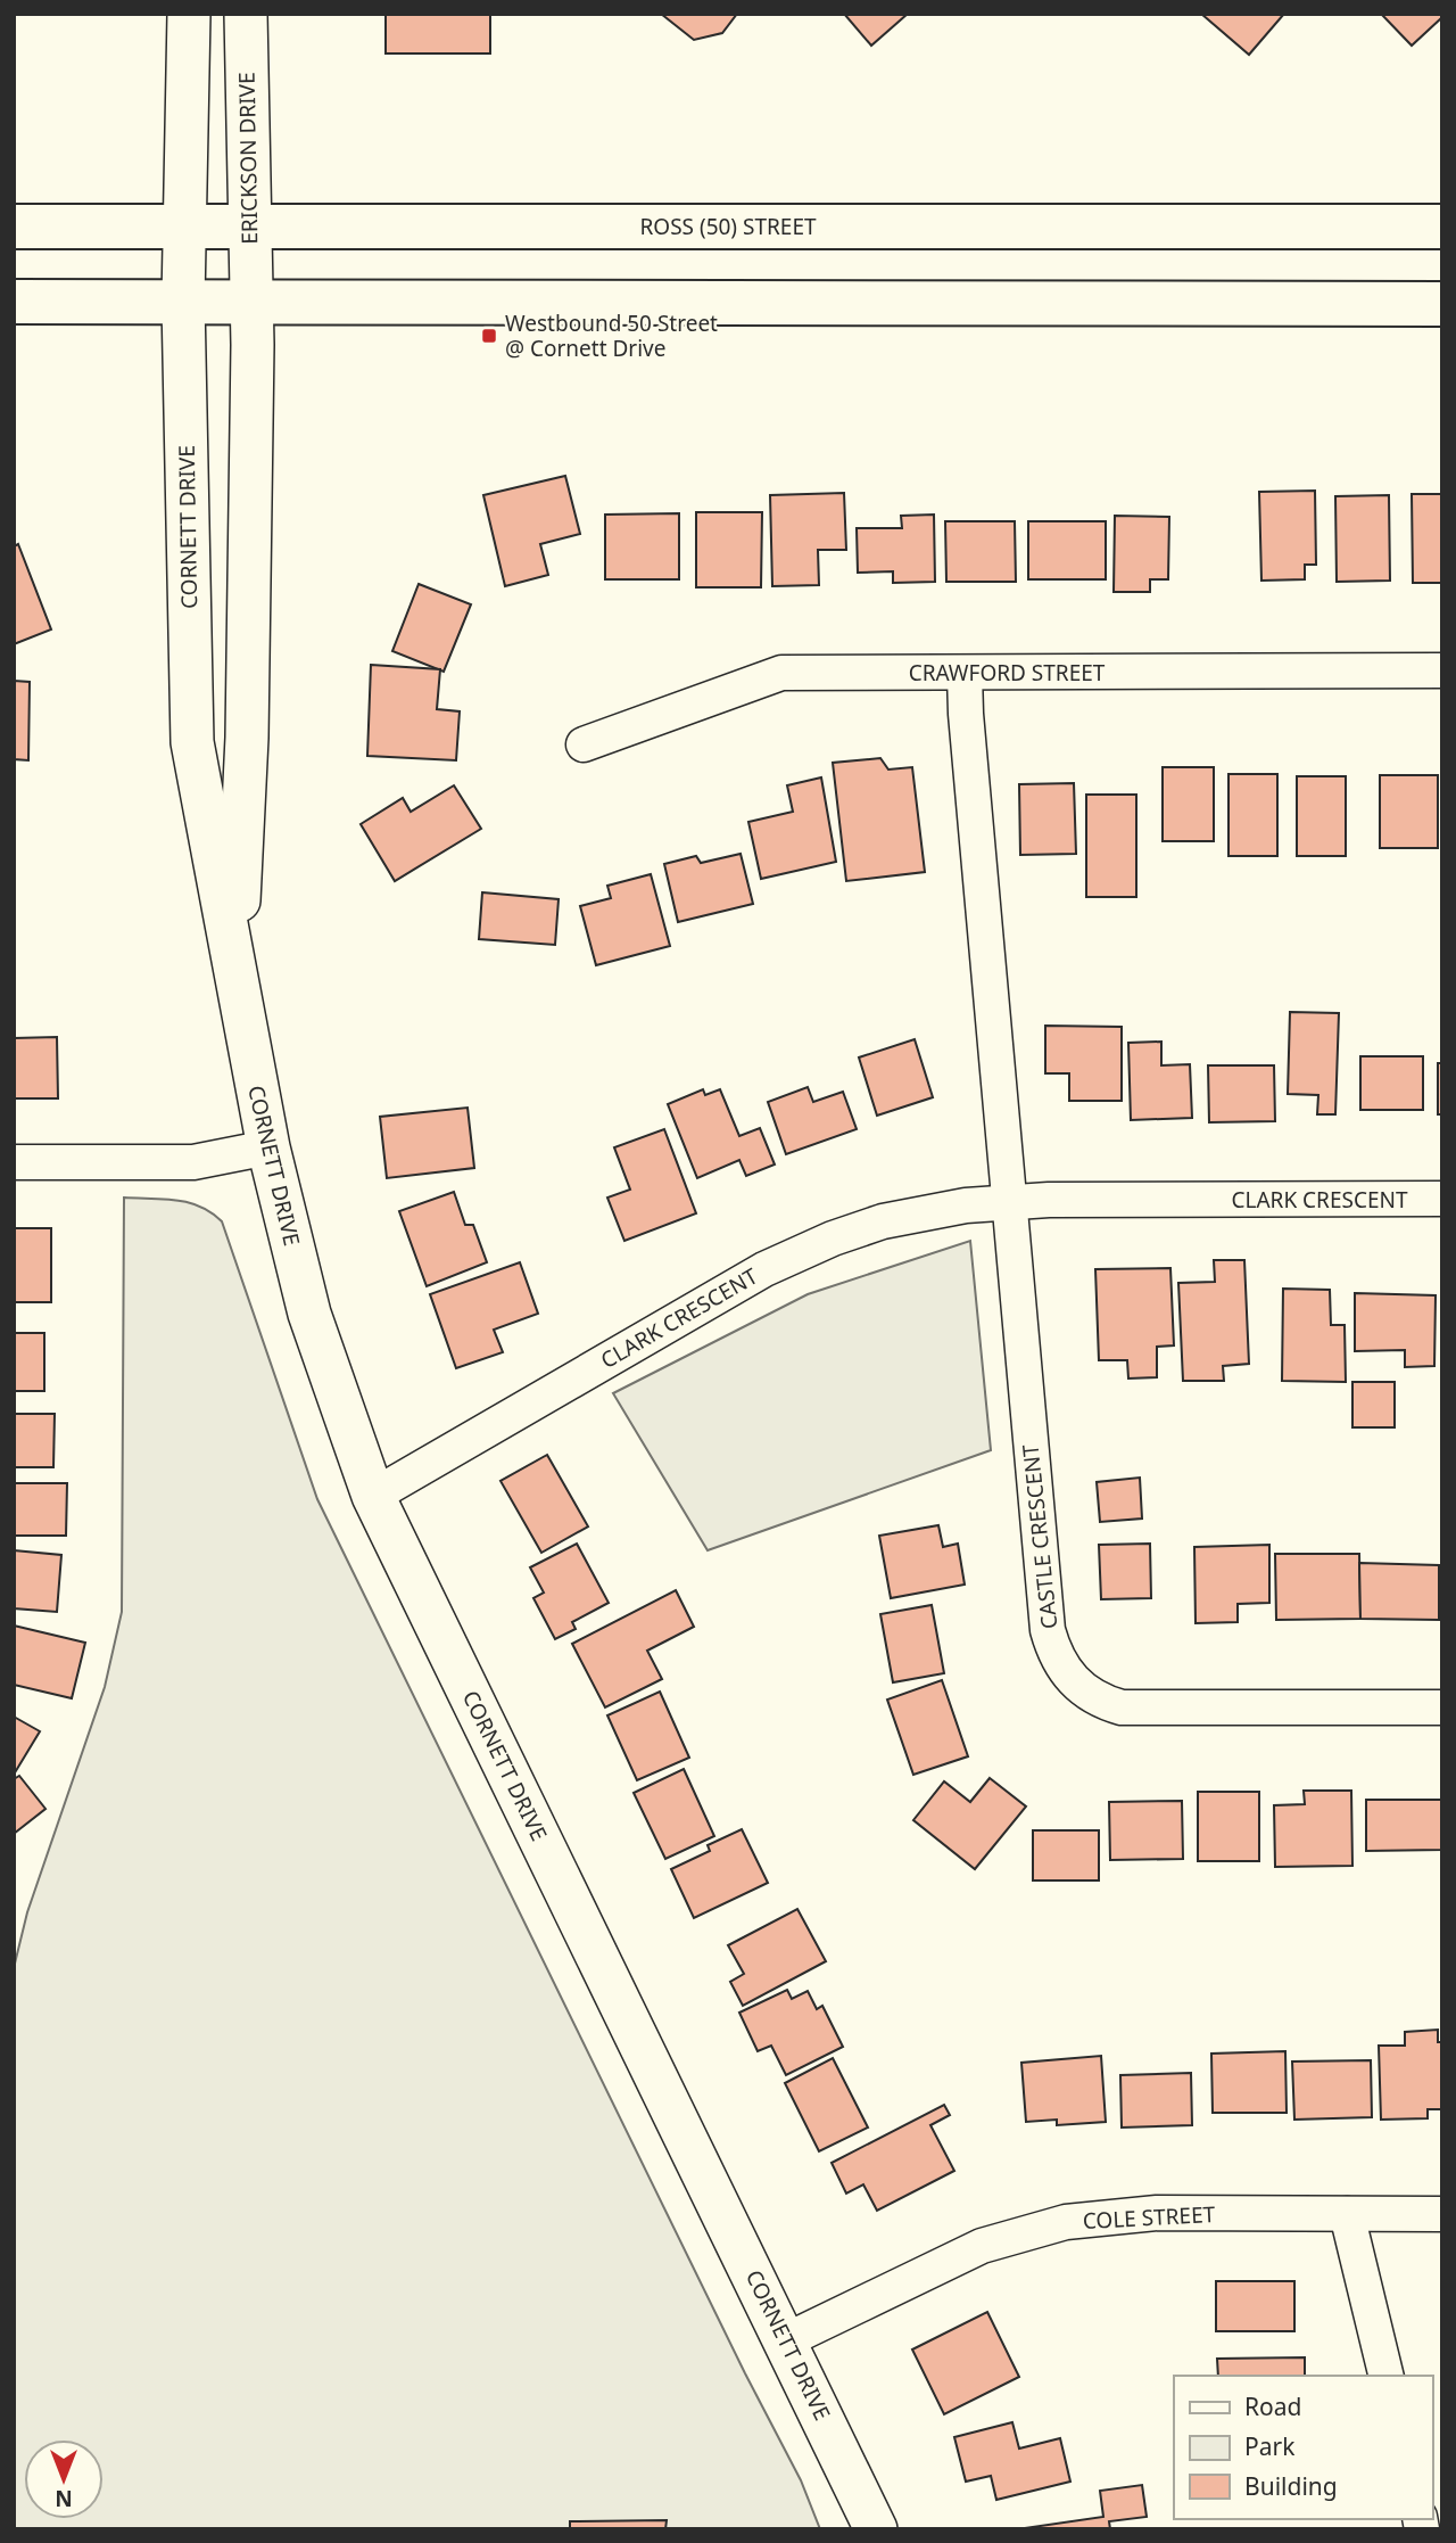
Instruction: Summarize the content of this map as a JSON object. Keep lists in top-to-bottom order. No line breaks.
{"streets":{"main road":["ROSS (50) STREET"],"street":["ERICKSON DRIVE","CORNETT DRIVE","CRAWFORD STREET","CLARK CRESCENT","CASTLE CRESCENT","COLE STREET"]},"crossings":[["ERICKSON DRIVE","ROSS (50) STREET"],["ERICKSON DRIVE","CORNETT DRIVE"],["ROSS (50) STREET","CORNETT DRIVE"],["CORNETT DRIVE","CLARK CRESCENT"],["CORNETT DRIVE","COLE STREET"],["CLARK CRESCENT","CASTLE CRESCENT"]],"places":{"transit":["Westbound 50 Street @ Cornett Drive"]},"legend":["Road","Park","Building"],"north":"bottom"}
